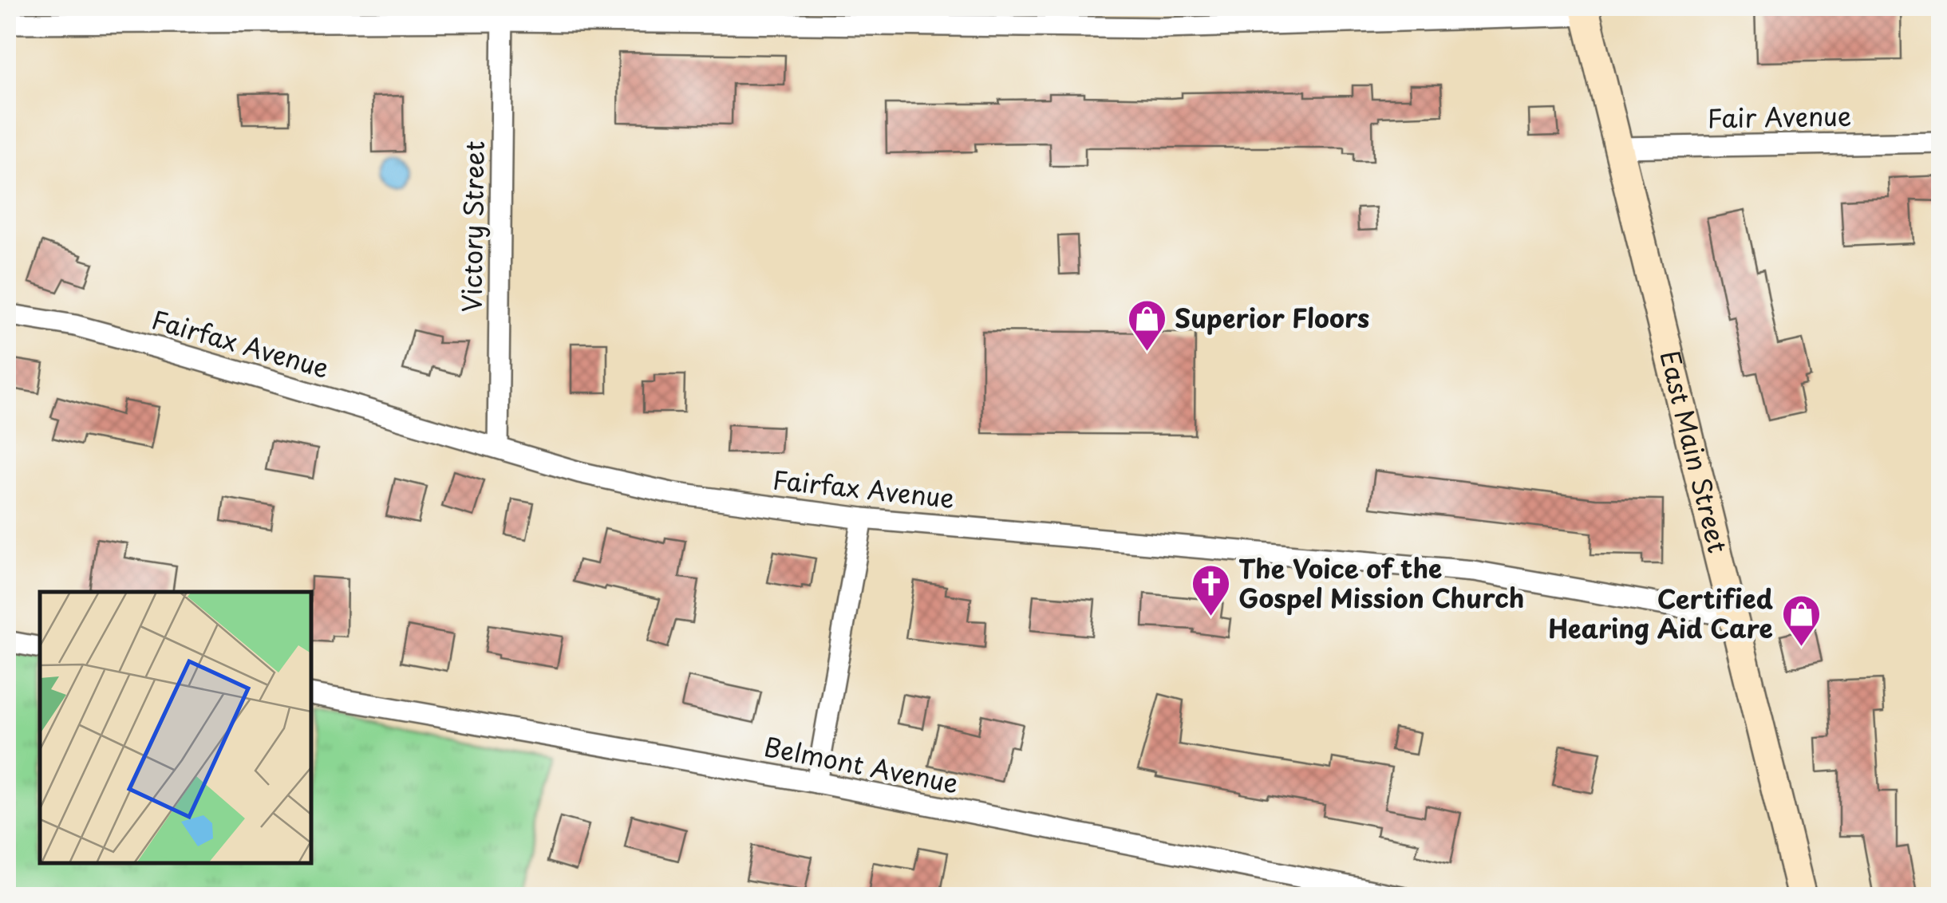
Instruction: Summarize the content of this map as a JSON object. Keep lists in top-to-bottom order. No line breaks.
{"streets":{"main road":["East Main Street"],"street":["Fair Avenue","Victory Street","Fairfax Avenue","Belmont Avenue"]},"crossings":[["Fair Avenue","East Main Street"],["Victory Street","Fairfax Avenue"],["Fairfax Avenue","East Main Street"]],"places":{"shop":["Superior Floors","Certified Hearing Aid Care"],"church":["The Voice of the Gospel Mission Church"]}}
